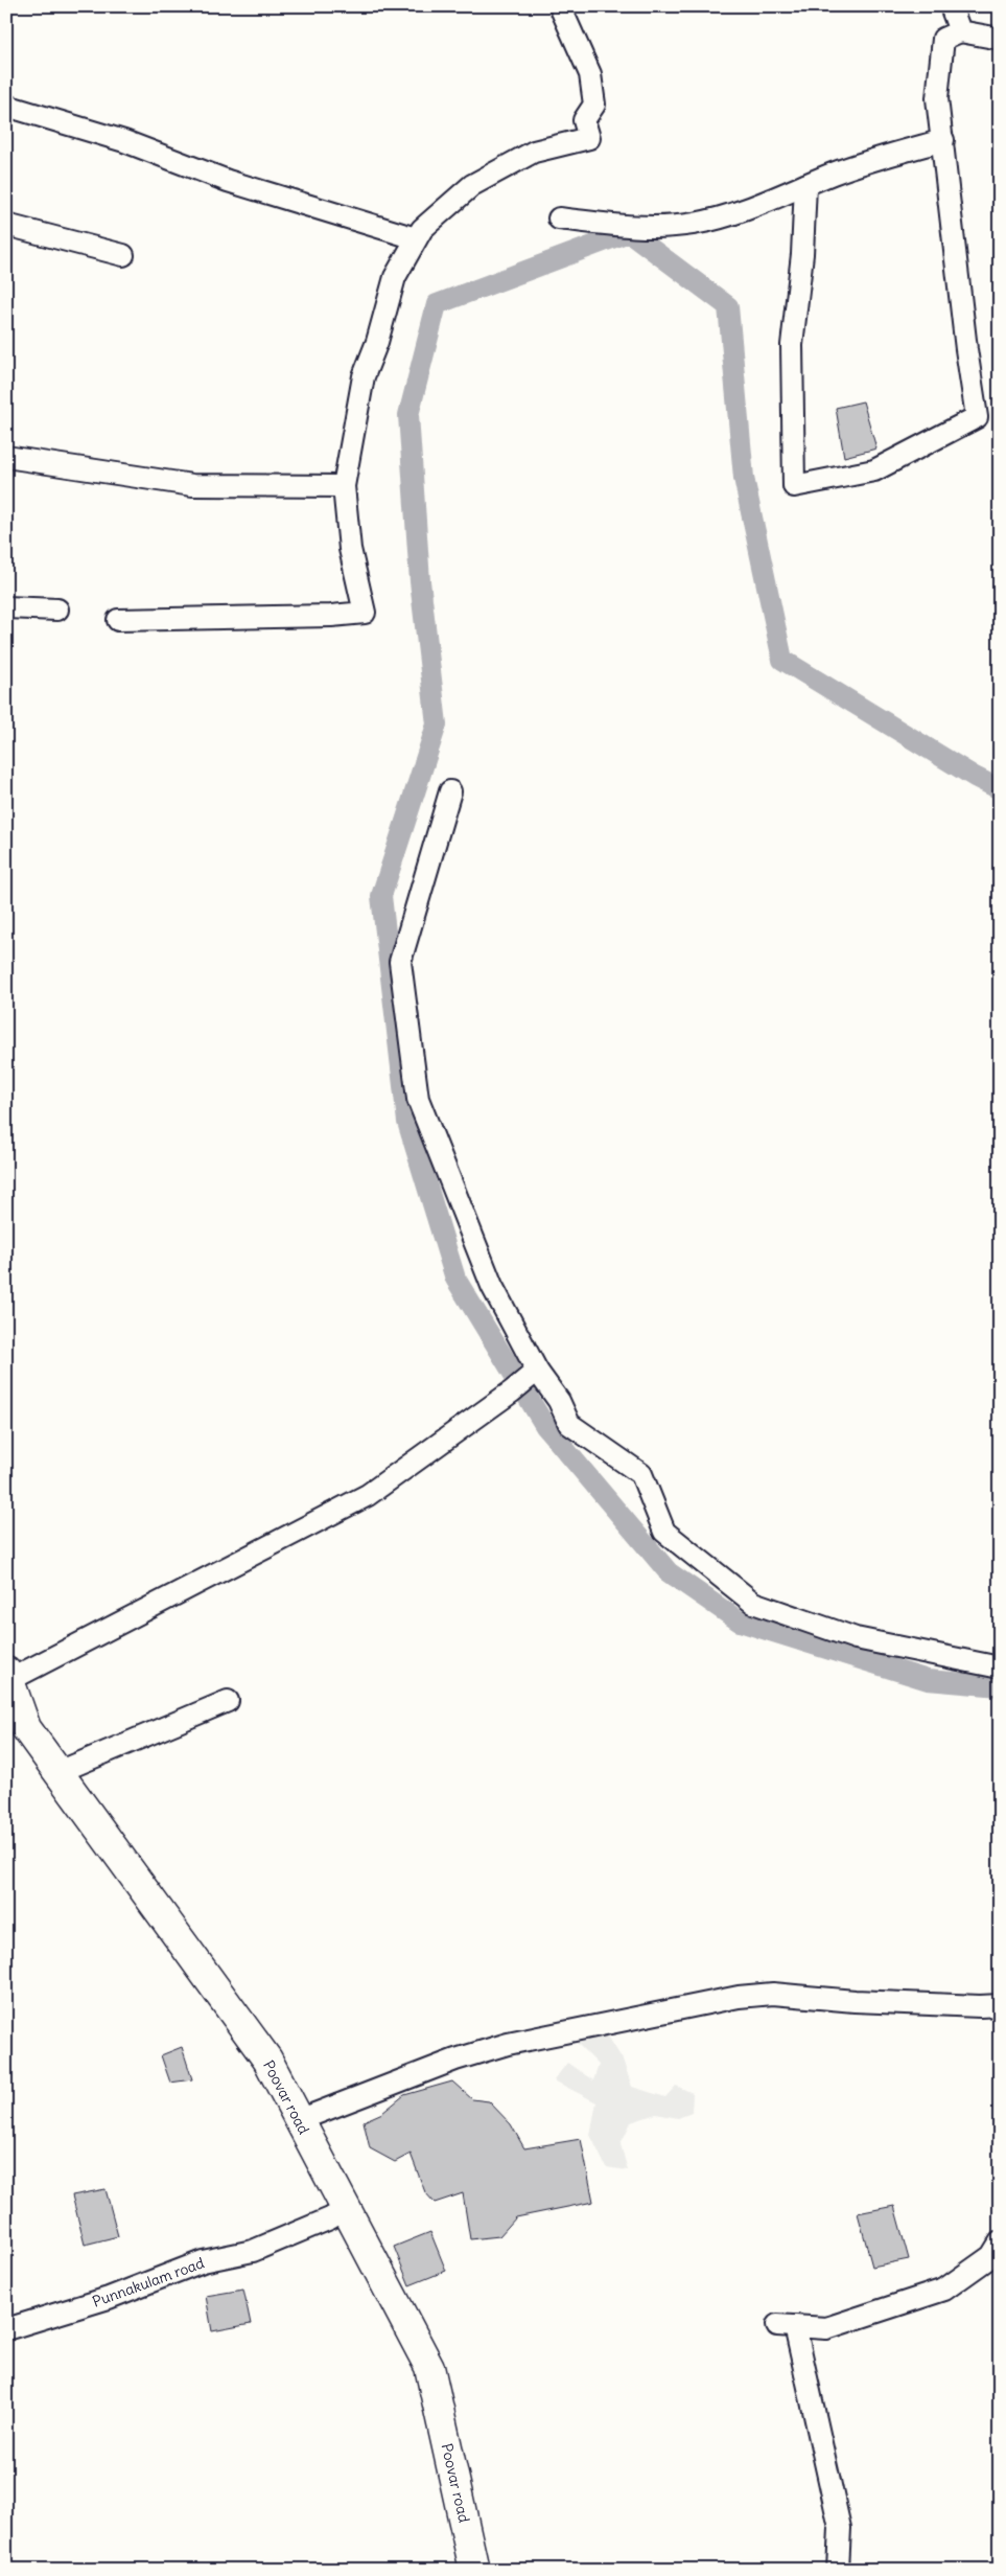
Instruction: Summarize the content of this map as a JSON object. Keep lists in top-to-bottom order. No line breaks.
{"streets":{"main road":["Poovar road"],"street":["Punnakulam road"]},"crossings":[["Poovar road","Punnakulam road"]]}
